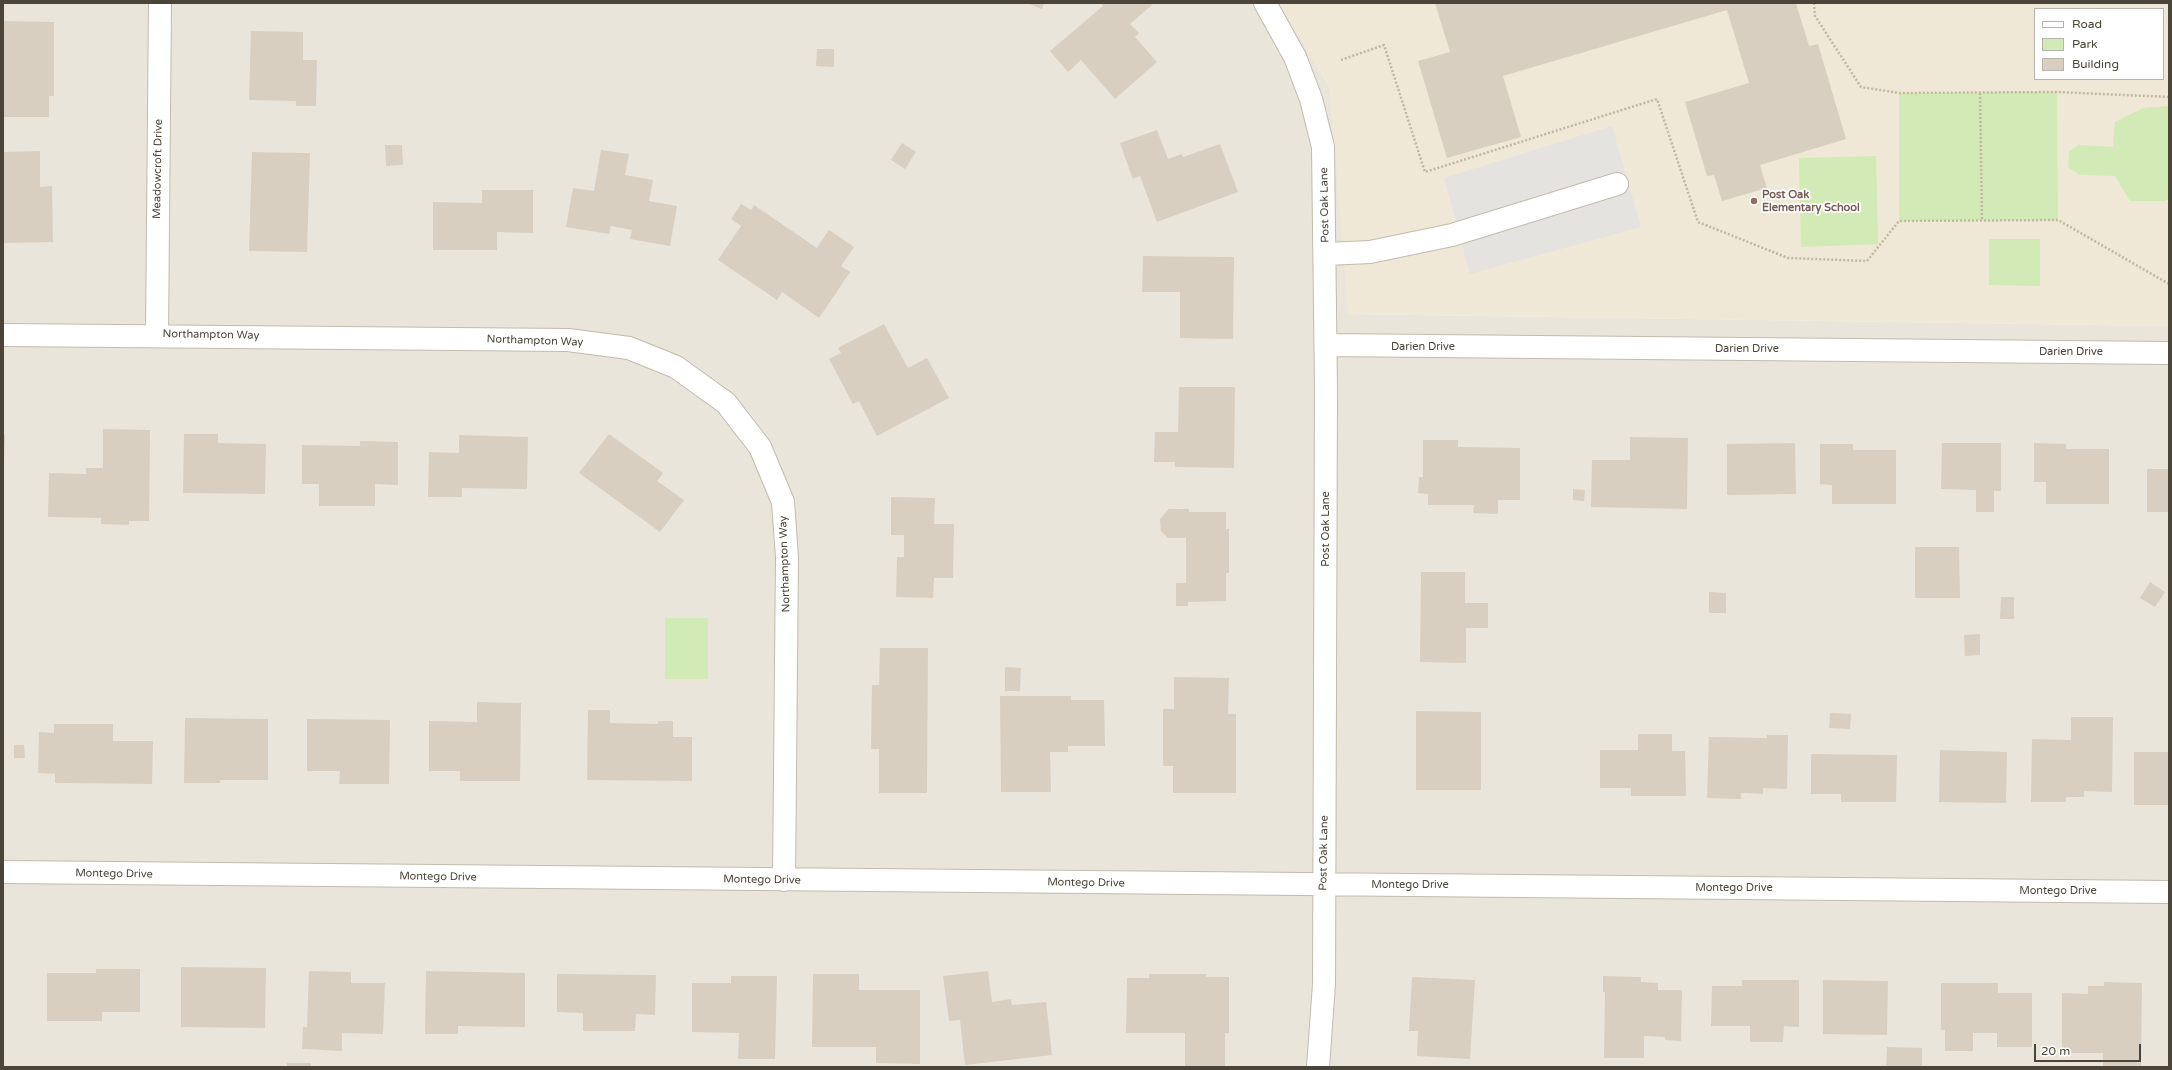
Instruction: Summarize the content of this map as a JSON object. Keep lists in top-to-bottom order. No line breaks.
{"streets":{"street":["Meadowcroft Drive","Post Oak Lane","Northampton Way","Darien Drive","Montego Drive"]},"crossings":[["Meadowcroft Drive","Northampton Way"],["Post Oak Lane","Darien Drive"],["Post Oak Lane","Montego Drive"],["Northampton Way","Montego Drive"]],"places":["Post Oak Elementary School"],"legend":["Road","Park","Building"],"scale_bar":"20 m"}
